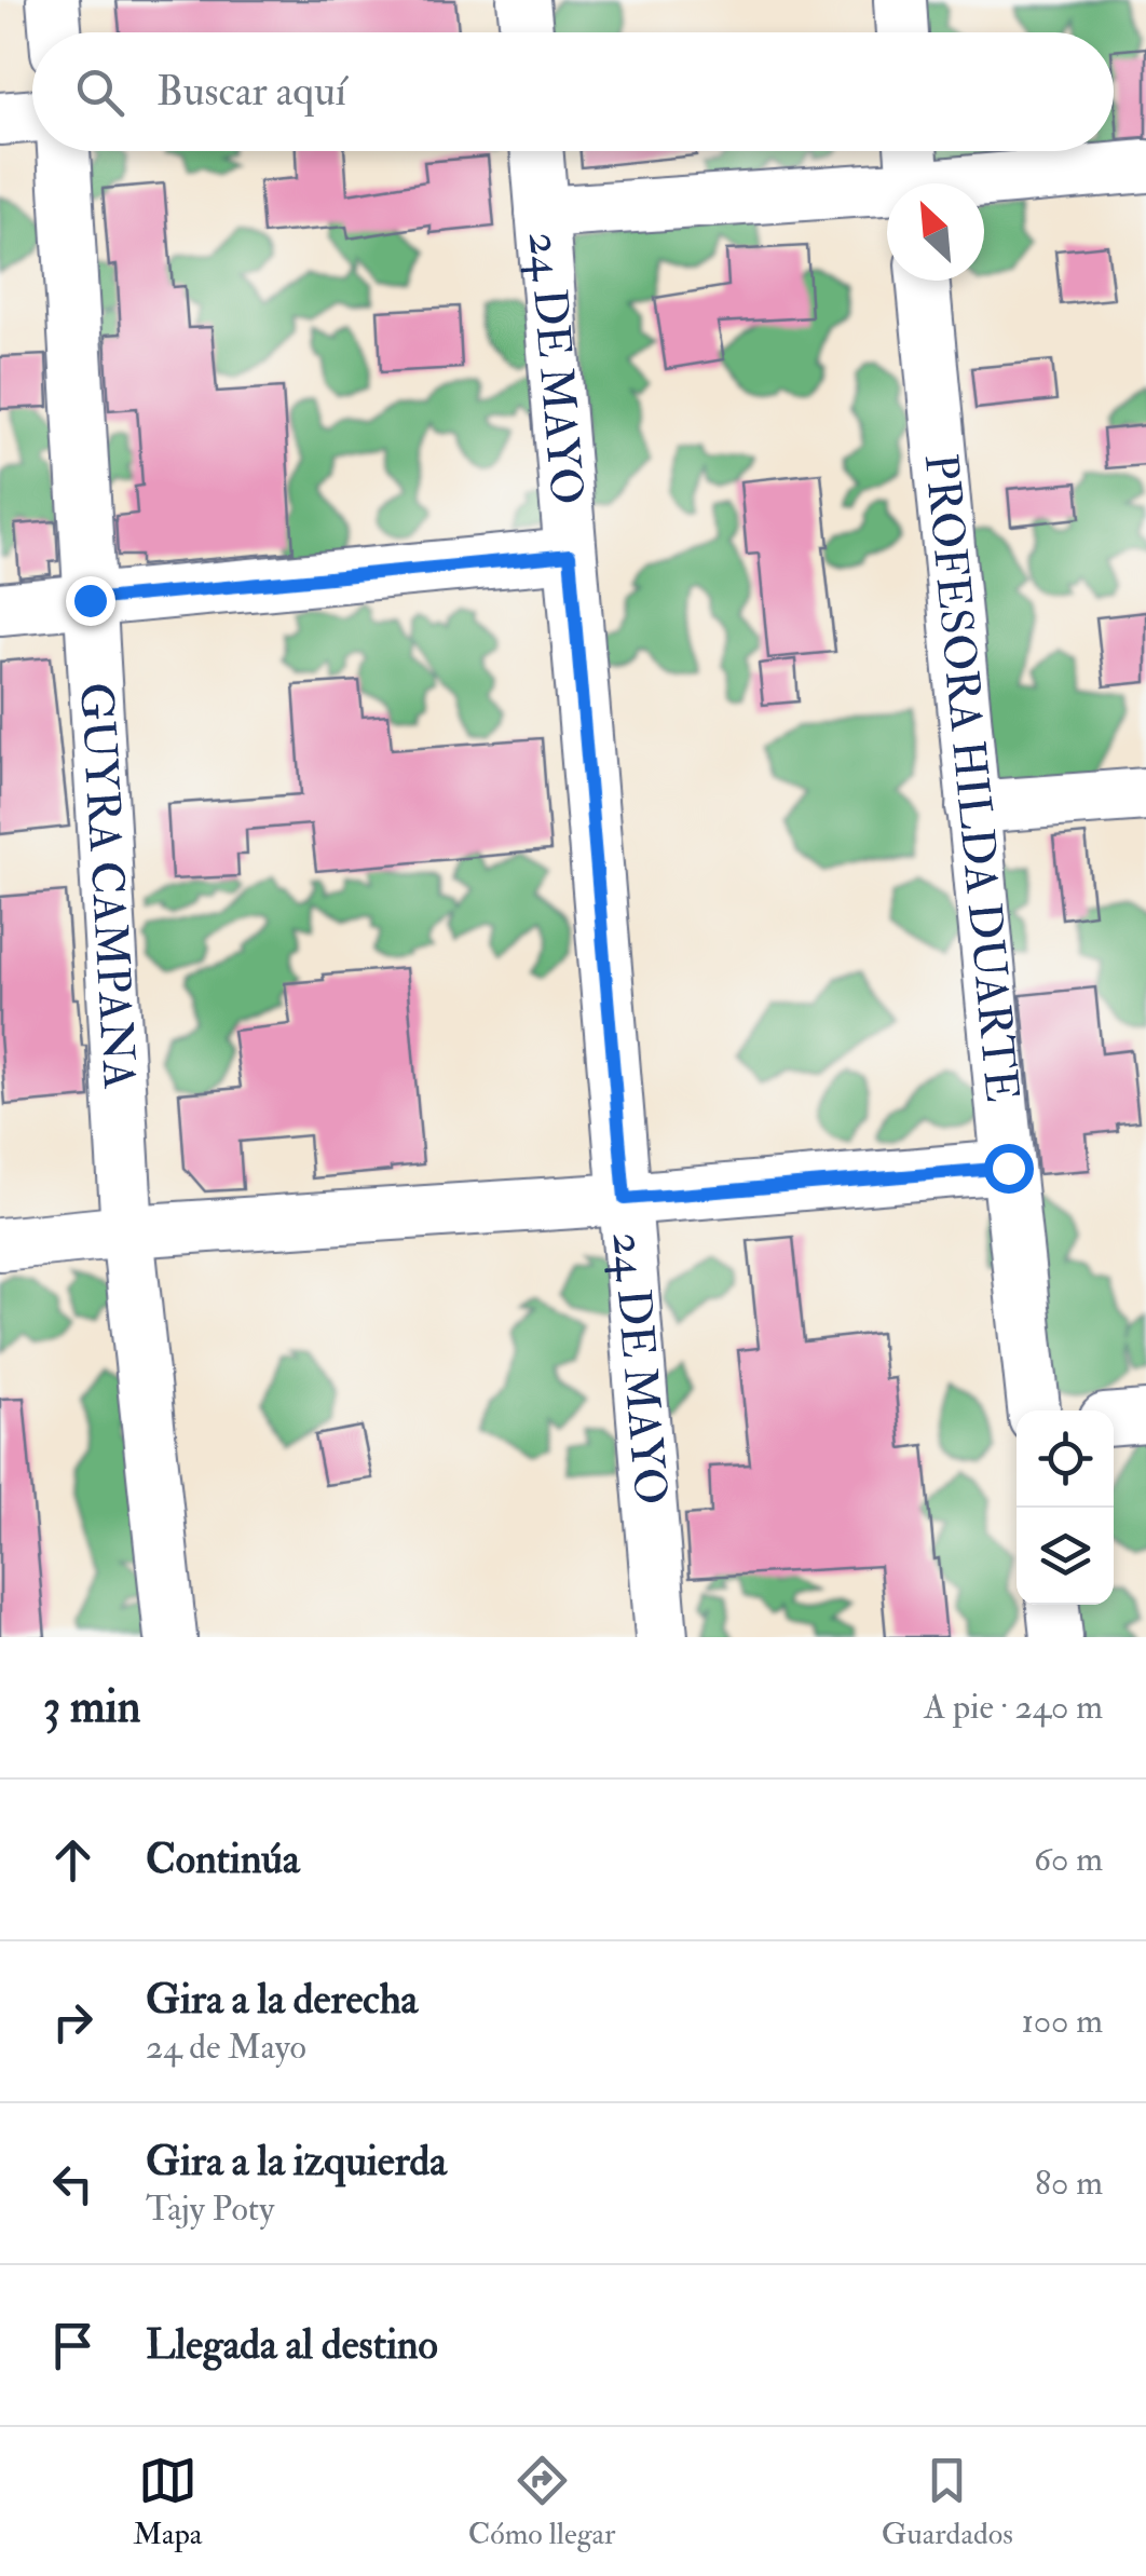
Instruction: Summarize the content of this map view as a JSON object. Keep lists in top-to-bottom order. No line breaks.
{"streets":{"street":["24 DE MAYO","PROFESORA HILDA DUARTE","GUYRA CAMPANA"]},"north":"top left","page":{"search":"Buscar aquí","heading":["3 min","A pie · 240 m"],"list":[["Continúa","60 m"],["Gira a la derecha","24 de Mayo","100 m"],["Gira a la izquierda","Tajy Poty","80 m"],"Llegada al destino"],"nav":["Mapa","Cómo llegar","Guardados"]}}
